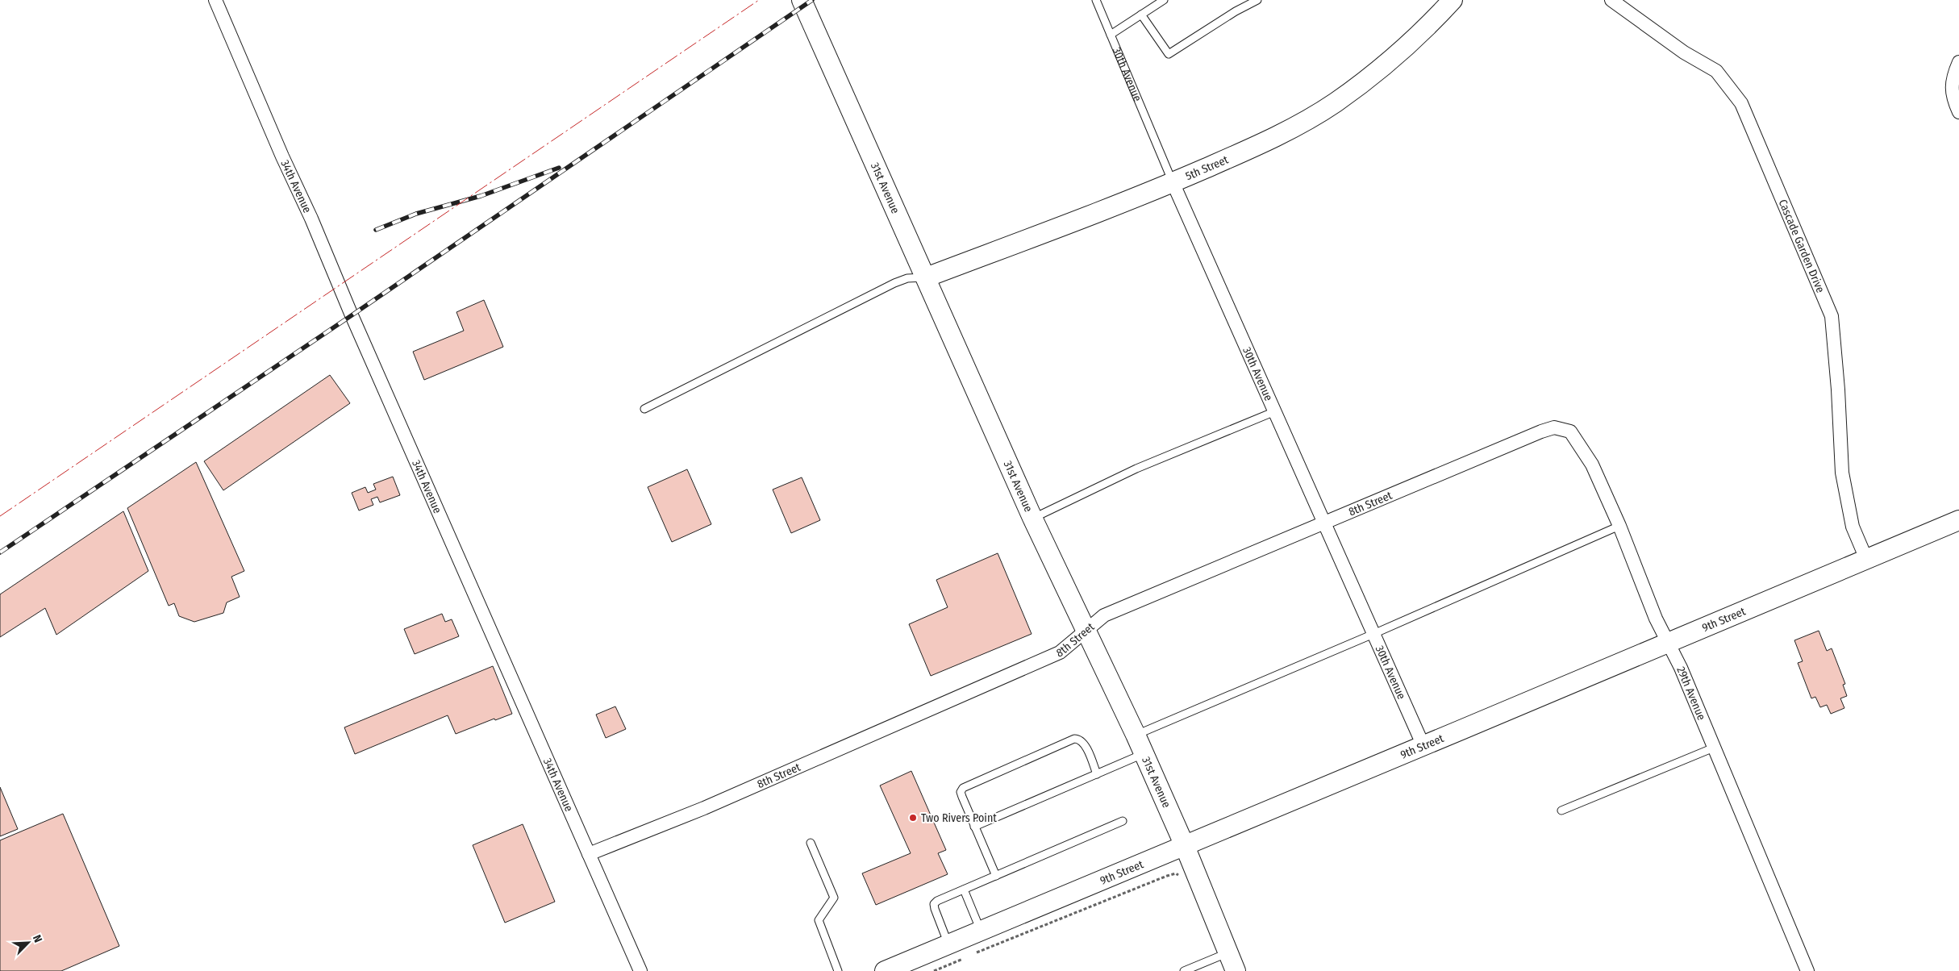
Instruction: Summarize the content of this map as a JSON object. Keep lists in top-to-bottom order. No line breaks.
{"streets":{"street":["30th Avenue","5th Street","34th Avenue","31st Avenue","Cascade Garden Drive","8th Street","9th Street","29th Avenue"]},"crossings":[["30th Avenue","5th Street"],["30th Avenue","8th Street"],["30th Avenue","9th Street"],["5th Street","31st Avenue"],["34th Avenue","8th Street"],["31st Avenue","8th Street"],["31st Avenue","9th Street"],["Cascade Garden Drive","9th Street"],["8th Street","29th Avenue"],["9th Street","29th Avenue"]],"places":["Two Rivers Point"],"north":"top right"}
